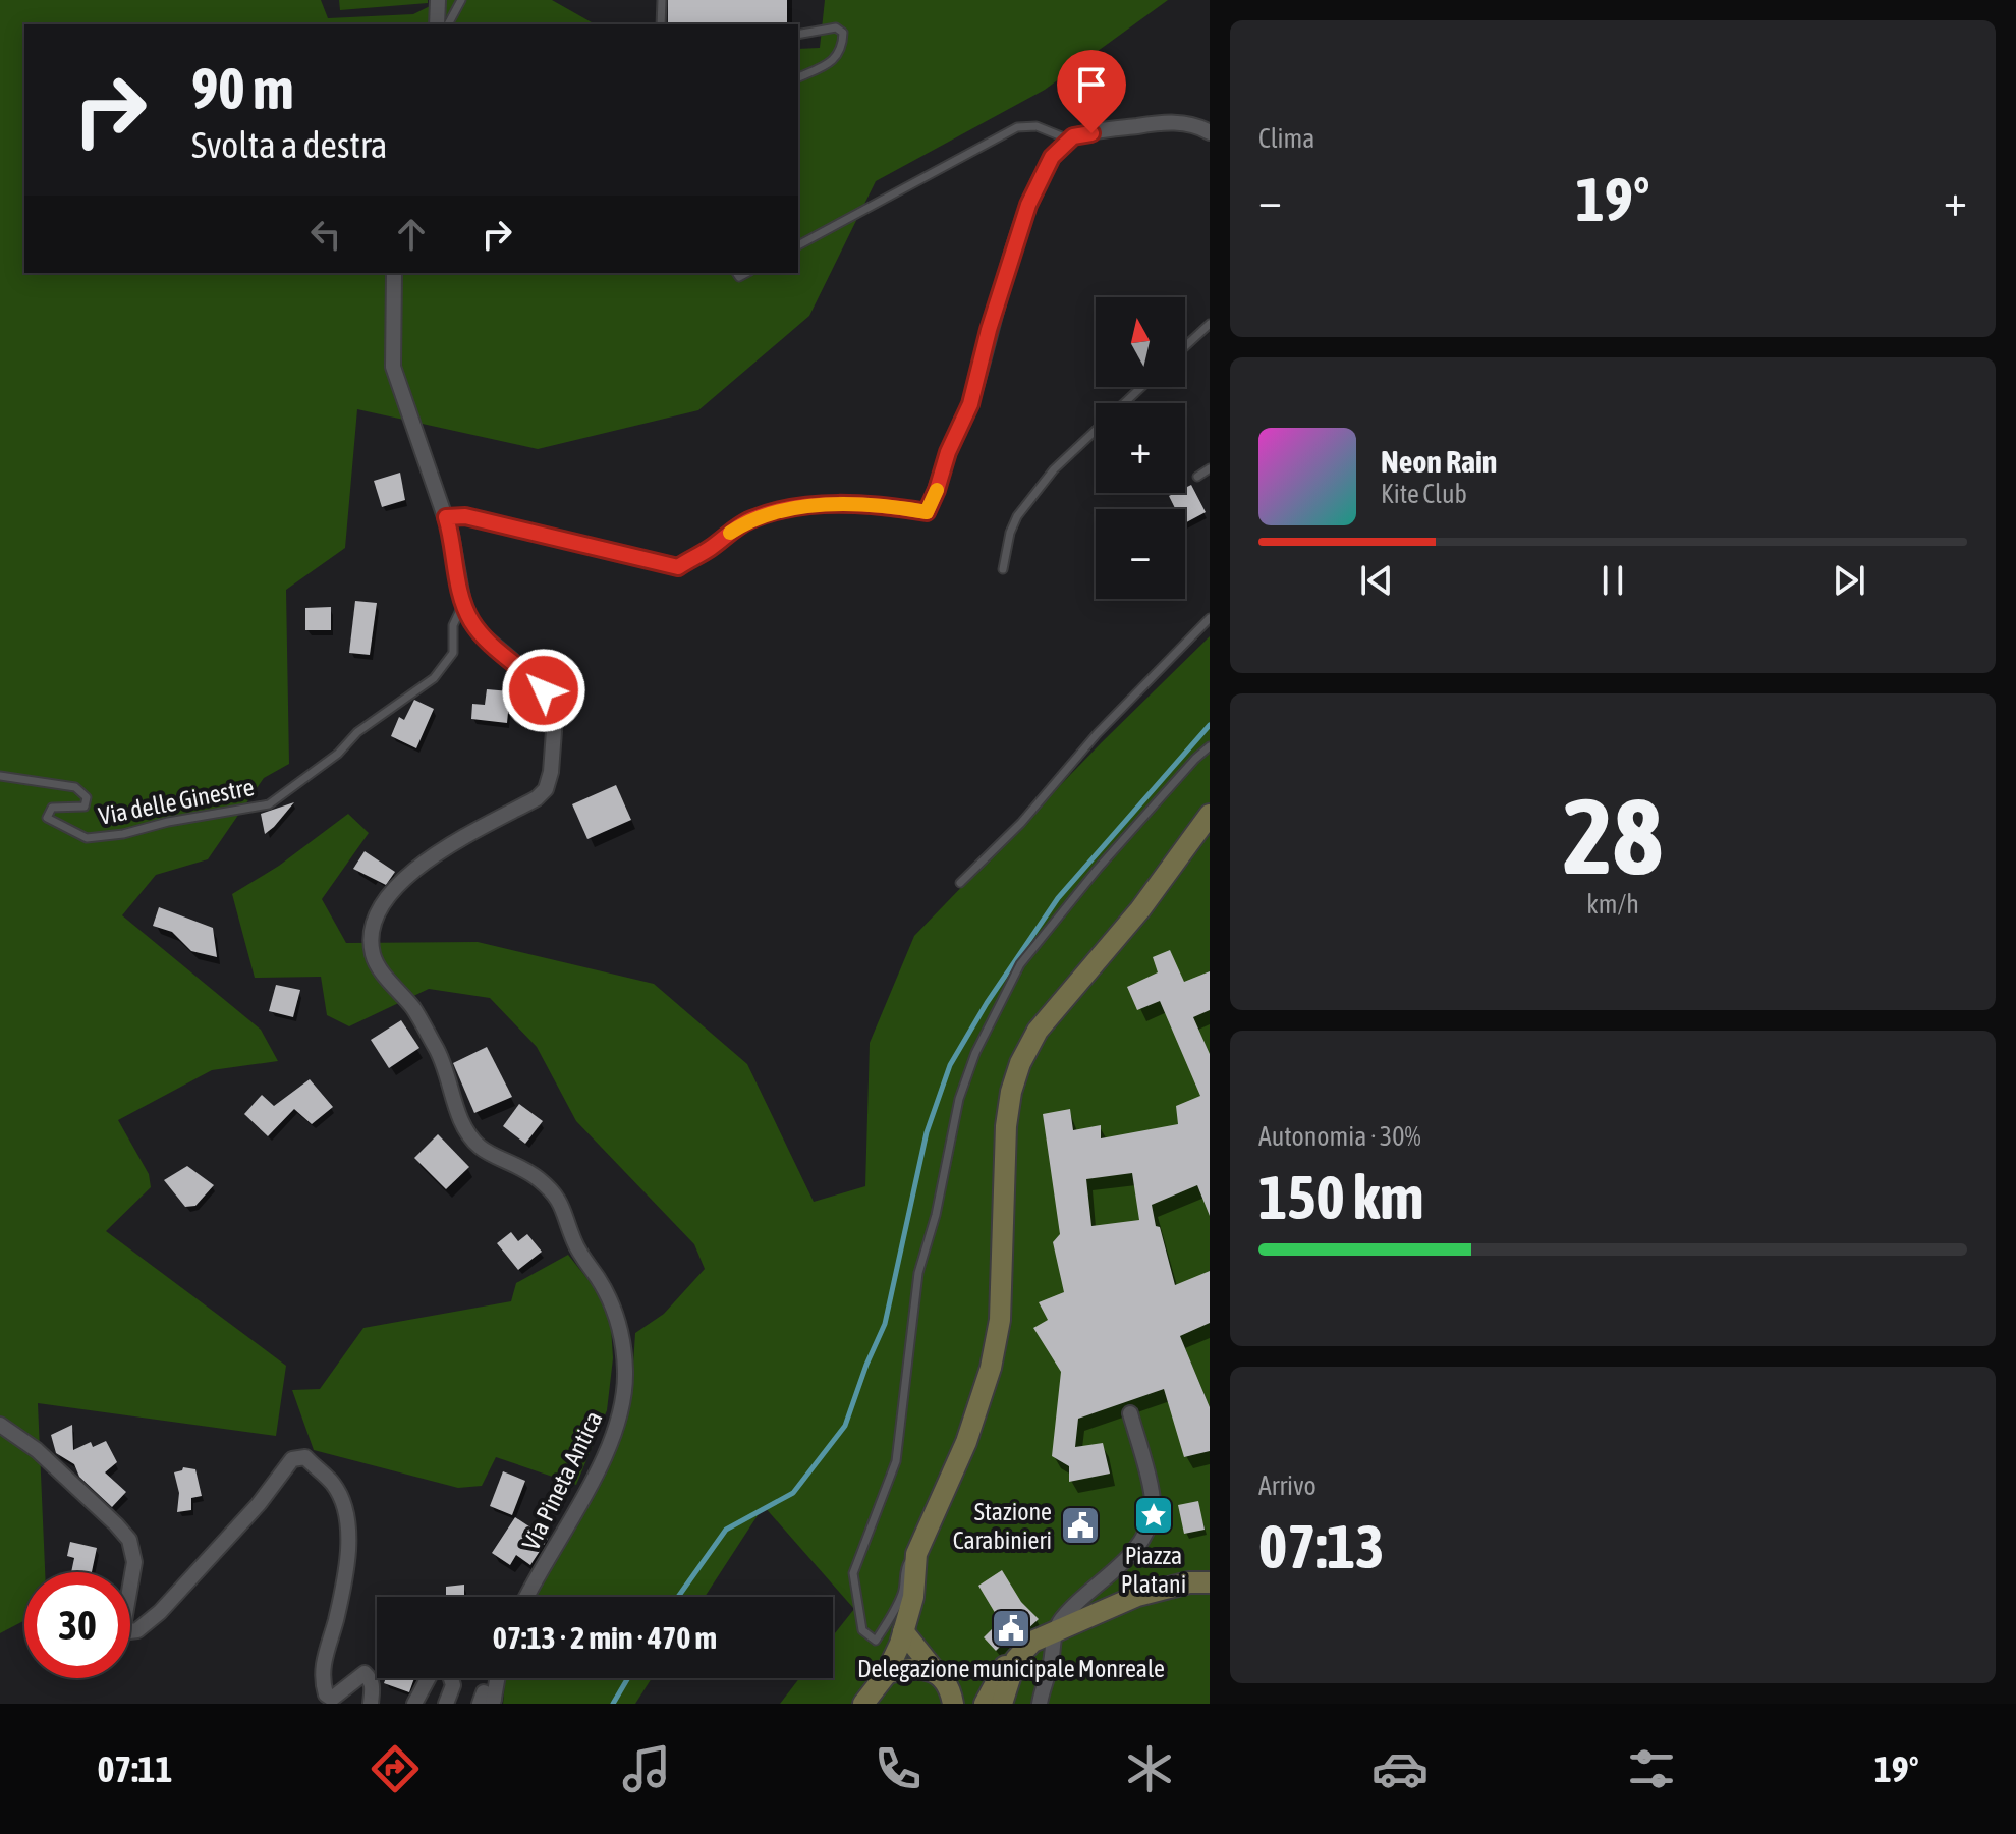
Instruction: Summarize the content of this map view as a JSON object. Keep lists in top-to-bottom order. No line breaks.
{"streets":{"street":["Via Pineta Antica"],"lane":["Via delle Ginestre"]},"crossings":[["Via delle Ginestre","Via Pineta Antica"]],"places":{"place":["Piazza Platani"],"public building":["Stazione Carabinieri","Delegazione municipale Monreale"]},"north":"top","page":{"tile":["Clima",["28","km/h"],["Autonomia · 30%","150 km"],["Arrivo","07:13"]],"turn":["90 m","Svolta a destra"],"heat":["−","19°","+"],"map_buttons":["+","−"],"song":["Neon Rain","Kite Club"],"limit":"30","trip":"07:13 · 2 min · 470 m","tabs":["07:11","19°"]}}
